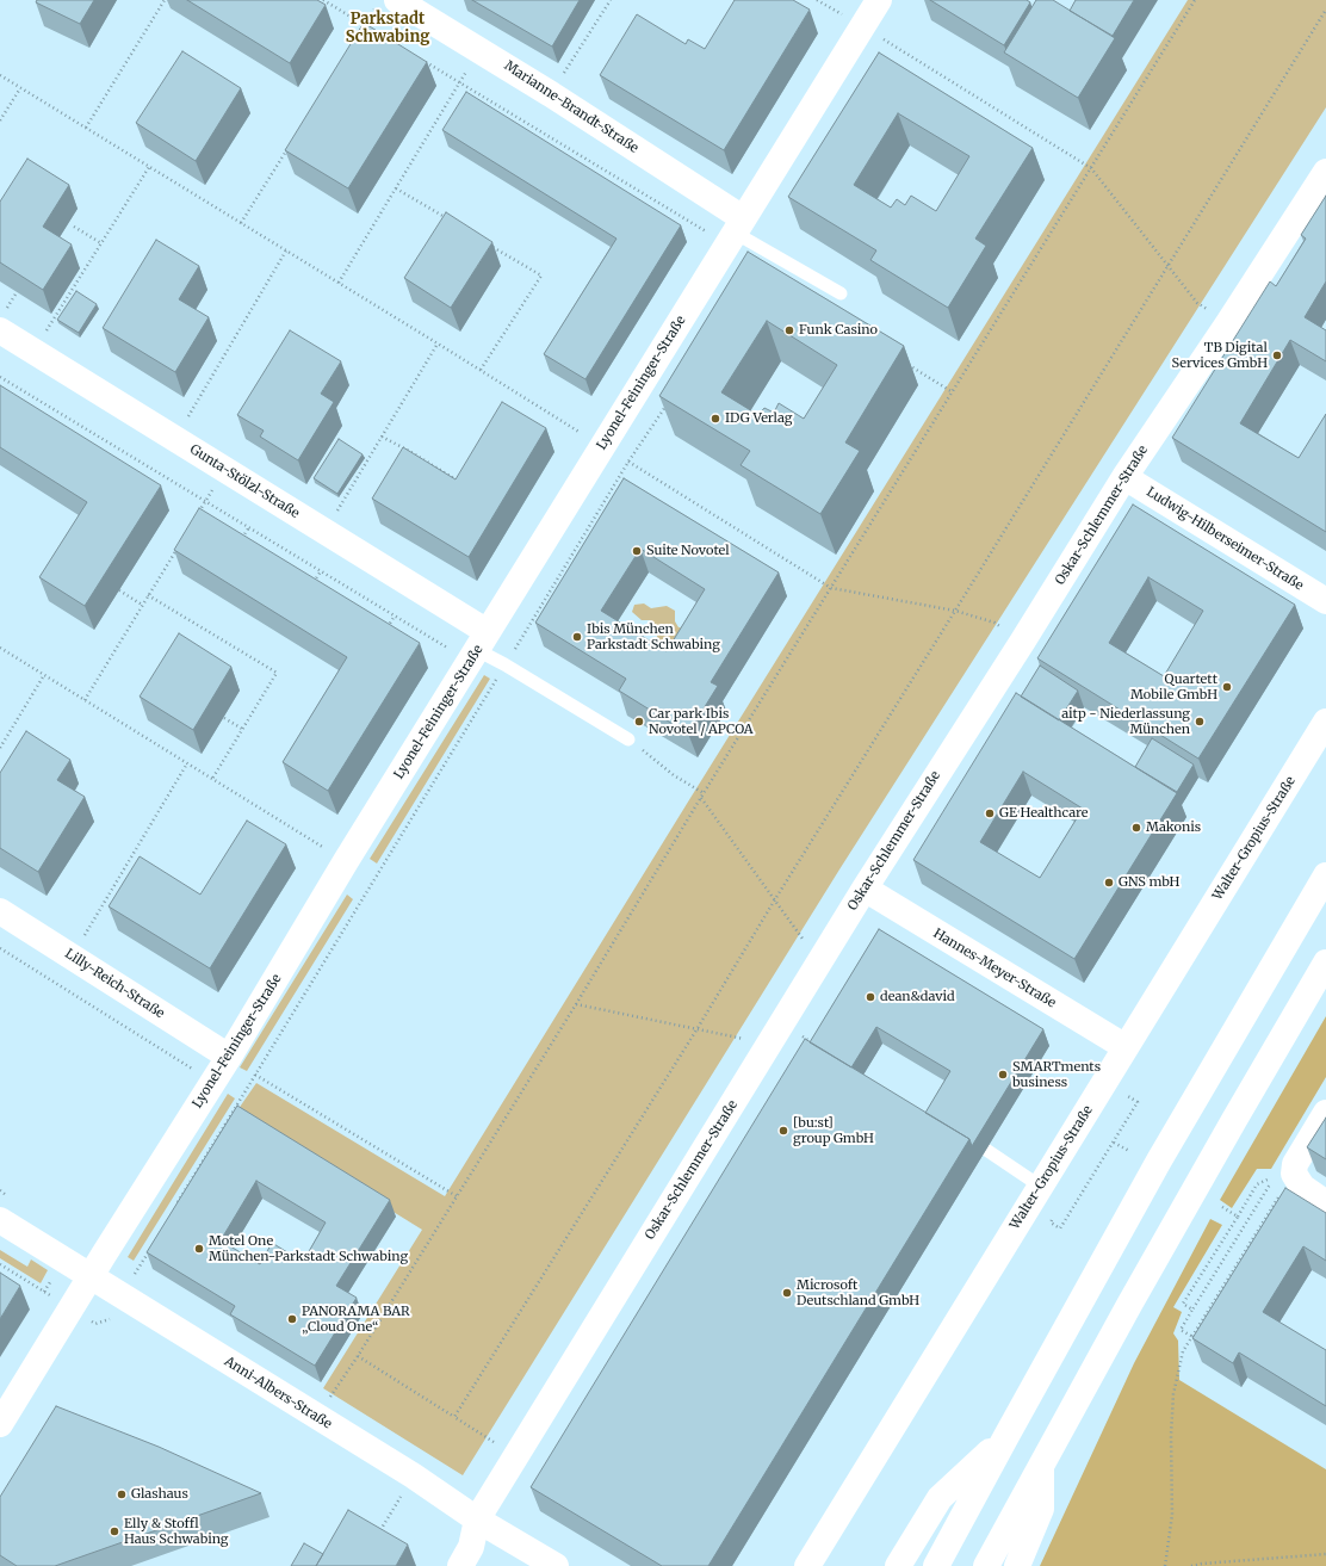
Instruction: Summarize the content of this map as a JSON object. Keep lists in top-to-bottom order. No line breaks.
{"streets":{"main road":["Marianne-Brandt-Straße","Lyonel-Feininger-Straße","Gunta-Stölzl-Straße","Oskar-Schlemmer-Straße","Ludwig-Hilberseimer-Straße","Walter-Gropius-Straße","Hannes-Meyer-Straße","Lilly-Reich-Straße","Anni-Albers-Straße"]},"crossings":[["Marianne-Brandt-Straße","Lyonel-Feininger-Straße"],["Lyonel-Feininger-Straße","Gunta-Stölzl-Straße"],["Lyonel-Feininger-Straße","Lilly-Reich-Straße"],["Lyonel-Feininger-Straße","Anni-Albers-Straße"],["Oskar-Schlemmer-Straße","Ludwig-Hilberseimer-Straße"],["Oskar-Schlemmer-Straße","Hannes-Meyer-Straße"],["Oskar-Schlemmer-Straße","Anni-Albers-Straße"],["Walter-Gropius-Straße","Hannes-Meyer-Straße"]],"districts":["Parkstadt Schwabing"],"places":["Funk Casino","TB Digital Services GmbH","IDG Verlag","Suite Novotel","Ibis München Parkstadt Schwabing","Quartett Mobile GmbH","Car park Ibis Novotel / APCOA","aitp - Niederlassung München","GE Healthcare","Makonis","GNS mbH","dean&david","SMARTments business","[bu:st] group GmbH","Motel One München-Parkstadt Schwabing","Microsoft Deutschland GmbH","PANORAMA BAR „Cloud One“","Glashaus","Elly & Stoffl Haus Schwabing"]}
